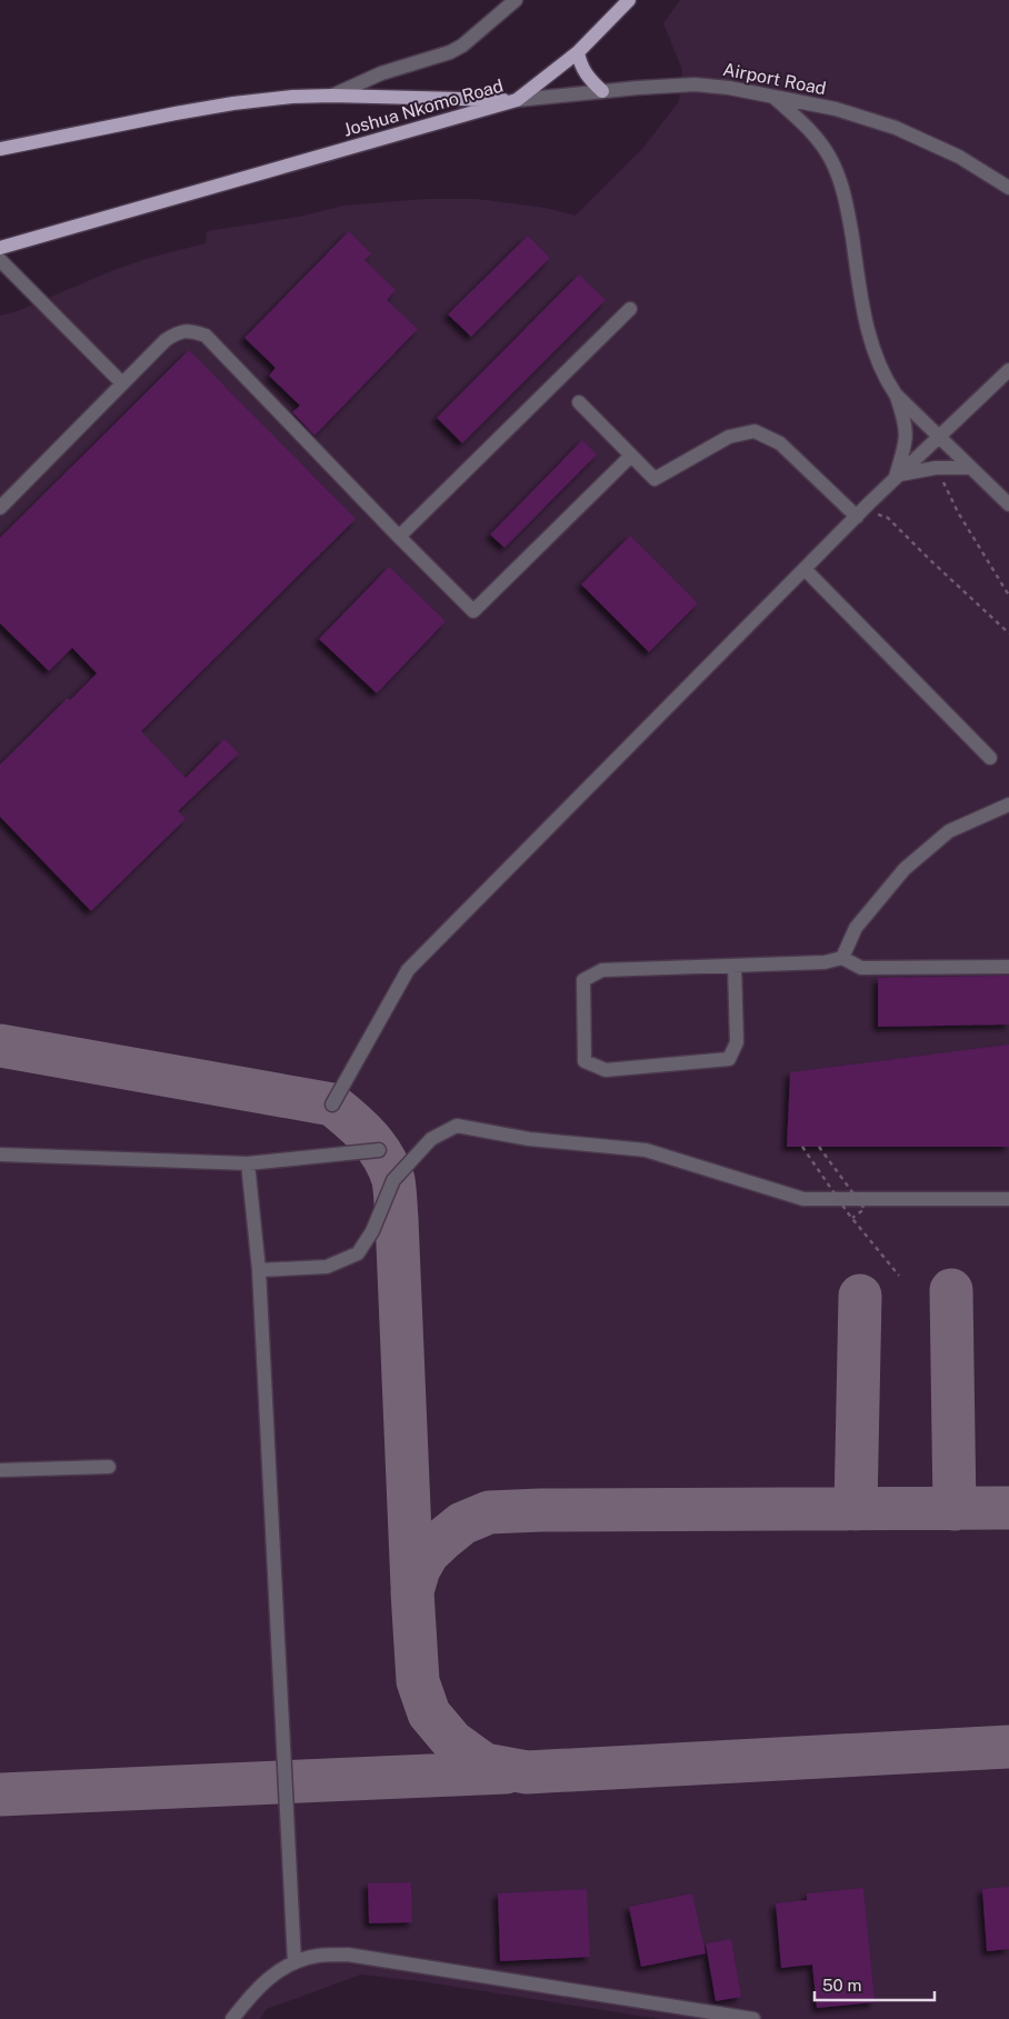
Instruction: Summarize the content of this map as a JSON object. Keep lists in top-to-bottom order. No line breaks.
{"streets":{"main road":["Joshua Nkomo Road"],"street":["Airport Road"]},"crossings":[["Airport Road","Joshua Nkomo Road"]],"scale_bar":"50 m"}
